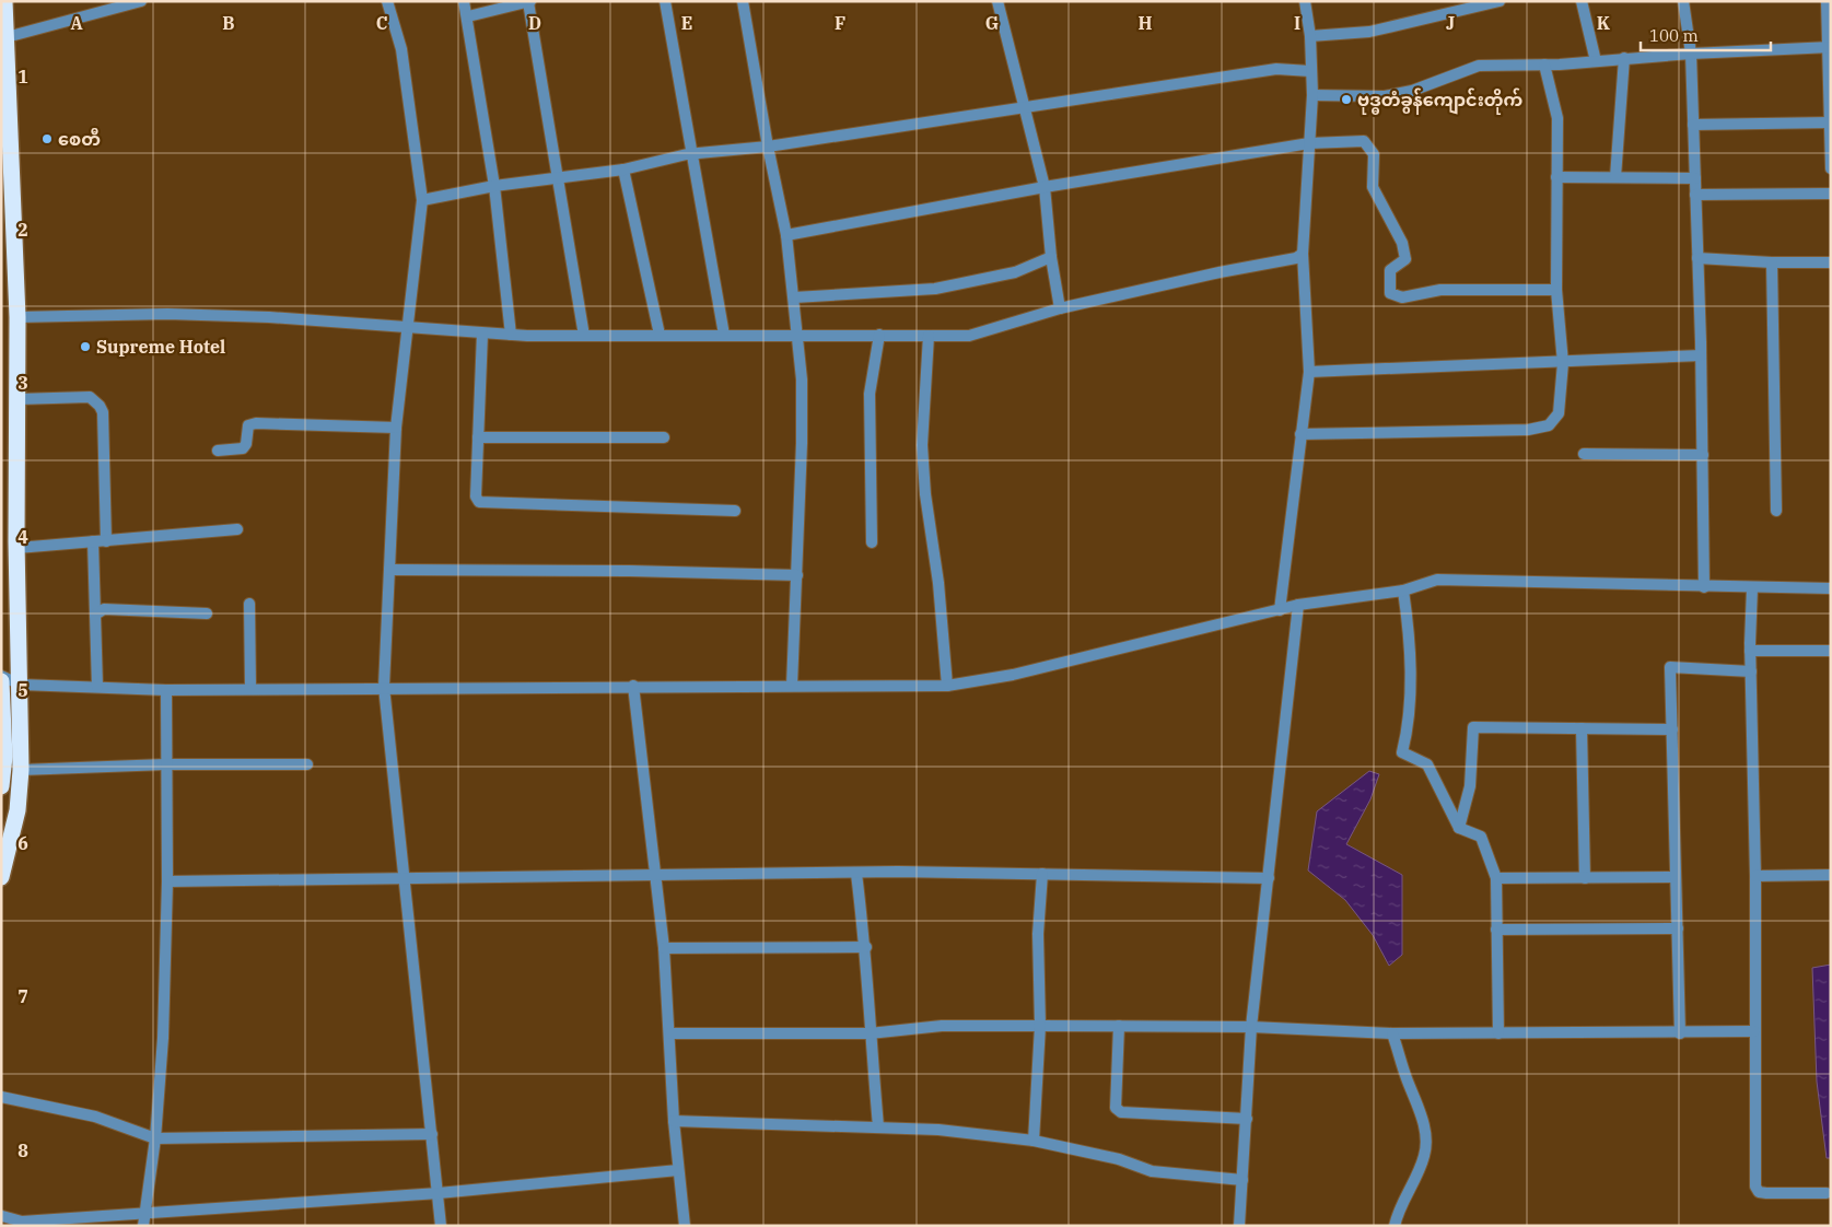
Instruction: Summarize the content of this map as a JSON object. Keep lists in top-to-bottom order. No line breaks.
{"places":["ဗုဒ္ဓတံခွန်ကျောင်းတိုက်","စေတီ","Supreme Hotel"],"scale_bar":"100 m","grid":{"columns":["A","B","C","D","E","F","G","H","I","J","K"],"rows":["1","2","3","4","5","6","7","8"]}}
